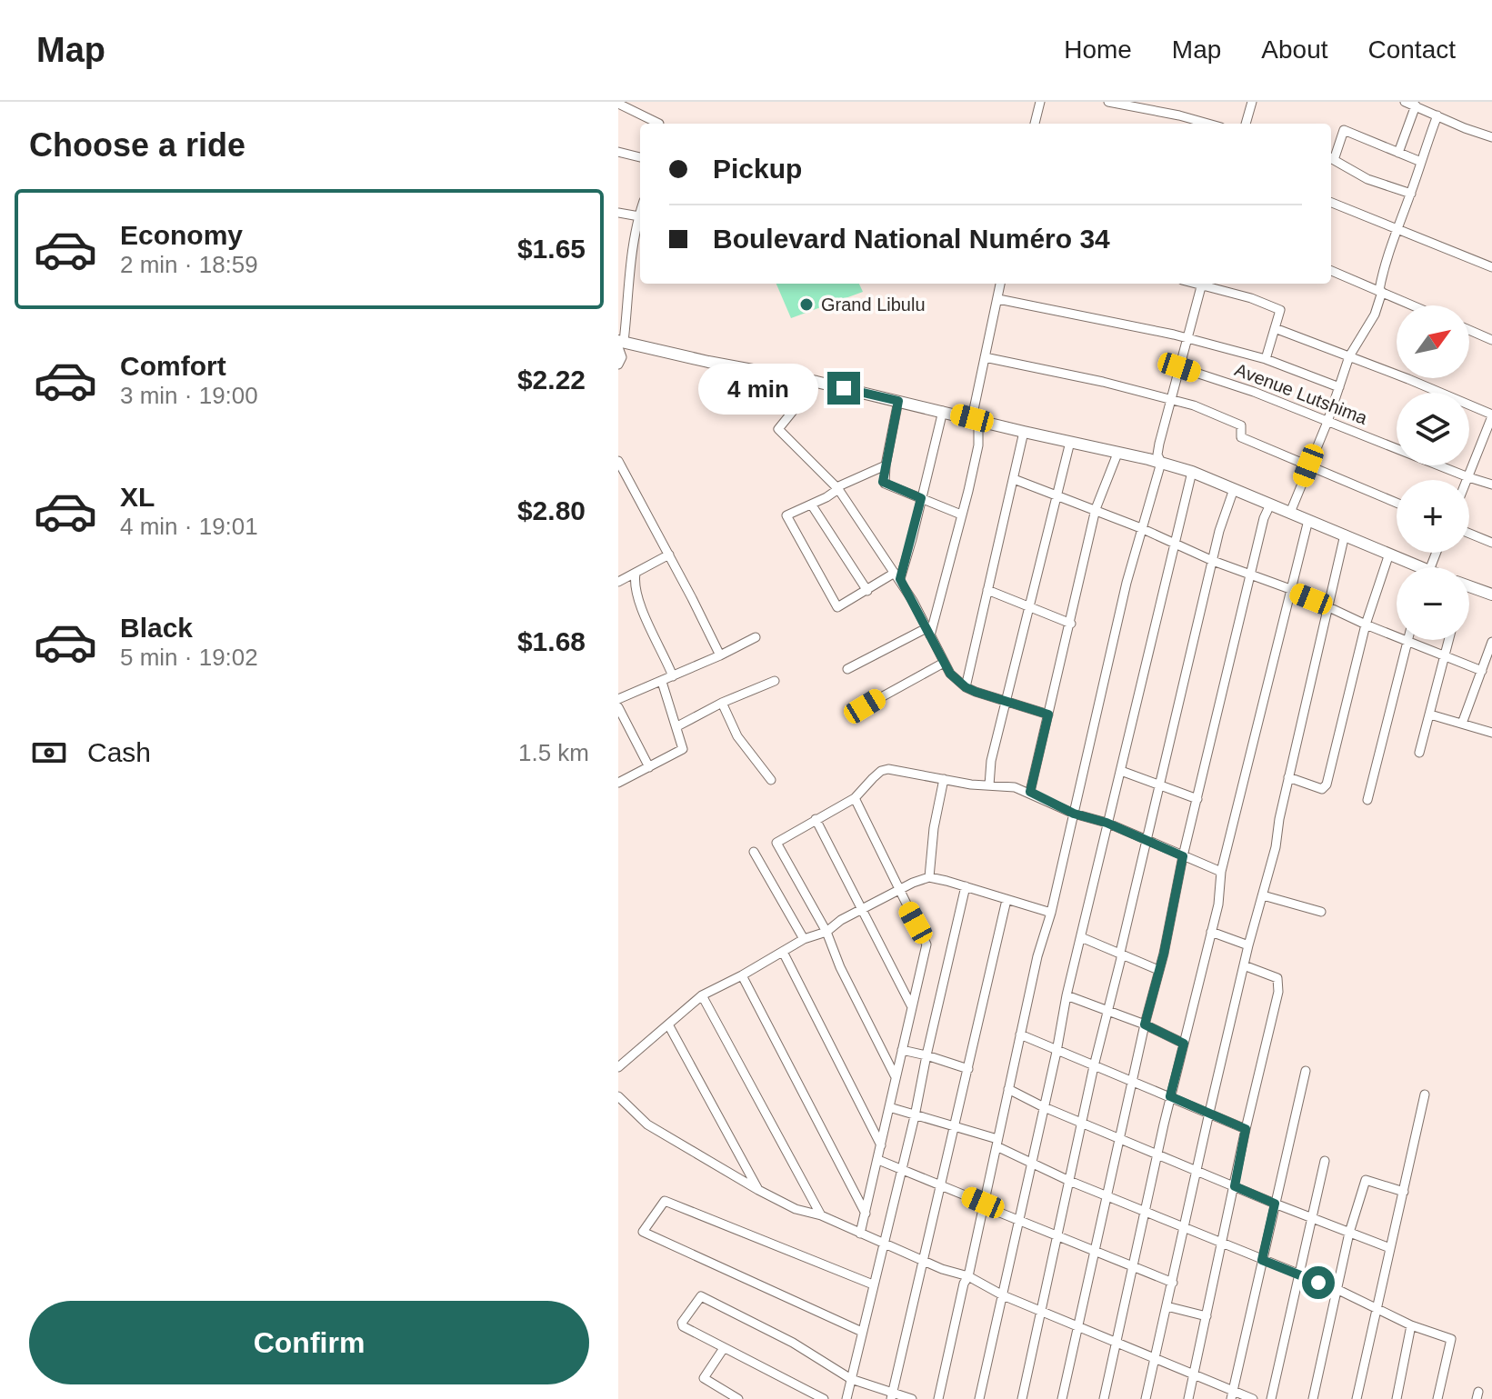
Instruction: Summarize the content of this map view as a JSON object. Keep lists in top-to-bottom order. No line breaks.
{"streets":{"street":["Avenue Lutshima"]},"places":["Grand Libulu"],"north":"top right","page":{"header":"Map","nav":["Home","Map","About","Contact"],"heading":"Choose a ride","banner":["Pickup","Boulevard National Numéro 34"],"list":[{"name":"Economy","note":"2 min · 18:59","value":"$1.65"},{"name":"Comfort","note":"3 min · 19:00","value":"$2.22"},{"name":"XL","note":"4 min · 19:01","value":"$2.80"},{"name":"Black","note":"5 min · 19:02","value":"$1.68"}],"map_buttons":["+","−"],"bubble":"4 min","pay":["Cash","1.5 km"],"buttons":"Confirm"}}
